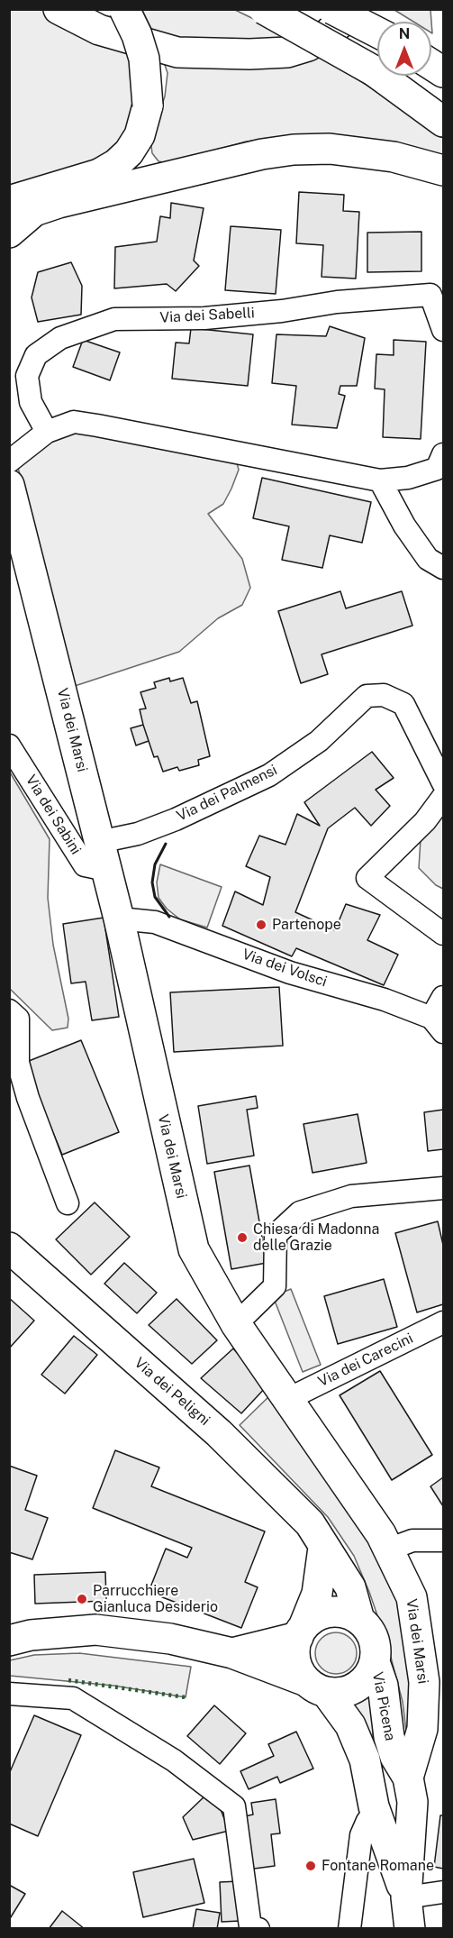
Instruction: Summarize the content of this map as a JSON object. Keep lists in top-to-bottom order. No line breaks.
{"streets":{"main road":["Via dei Marsi","Via dei Peligni","Via Picena"],"street":["Via dei Sabelli","Via dei Palmensi","Via dei Sabini","Via dei Volsci","Via dei Carecini"]},"crossings":[["Via dei Marsi","Via dei Palmensi"],["Via dei Marsi","Via dei Sabini"],["Via dei Marsi","Via dei Volsci"],["Via dei Marsi","Via dei Carecini"],["Via dei Marsi","Via Picena"],["Via dei Peligni","Via Picena"]],"places":["Partenope","Chiesa di Madonna delle Grazie","Parrucchiere Gianluca Desiderio","Fontane Romane"],"north":"top"}
